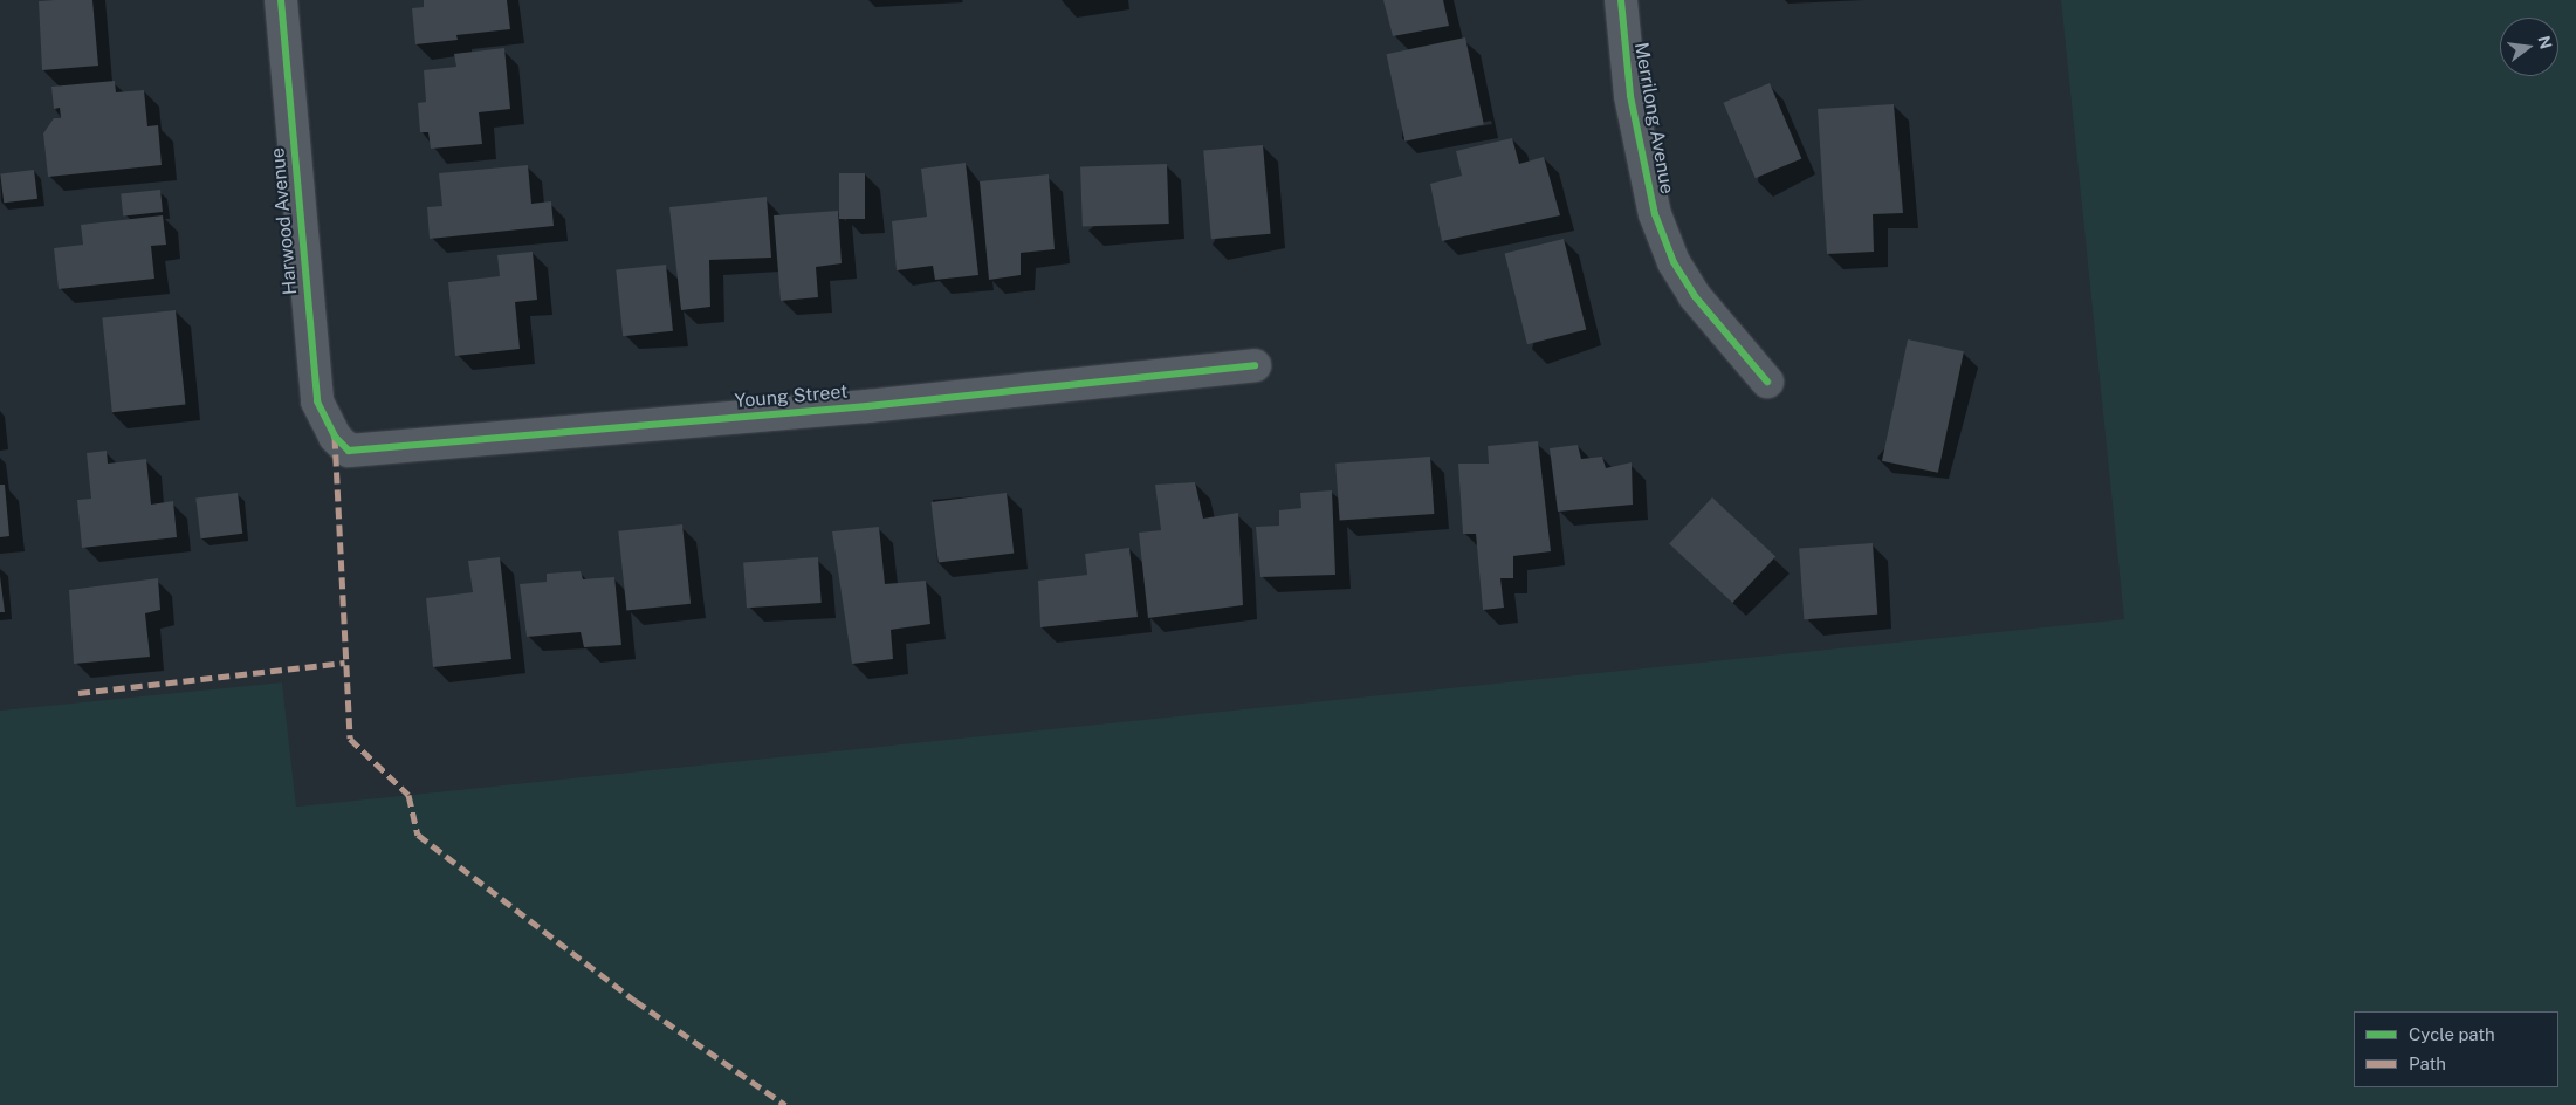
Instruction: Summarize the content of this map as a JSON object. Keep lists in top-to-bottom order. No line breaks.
{"streets":{"street":["Merrilong Avenue","Harwood Avenue","Young Street"]},"crossings":[["Harwood Avenue","Young Street"]],"legend":["Cycle path","Path"],"north":"right"}
